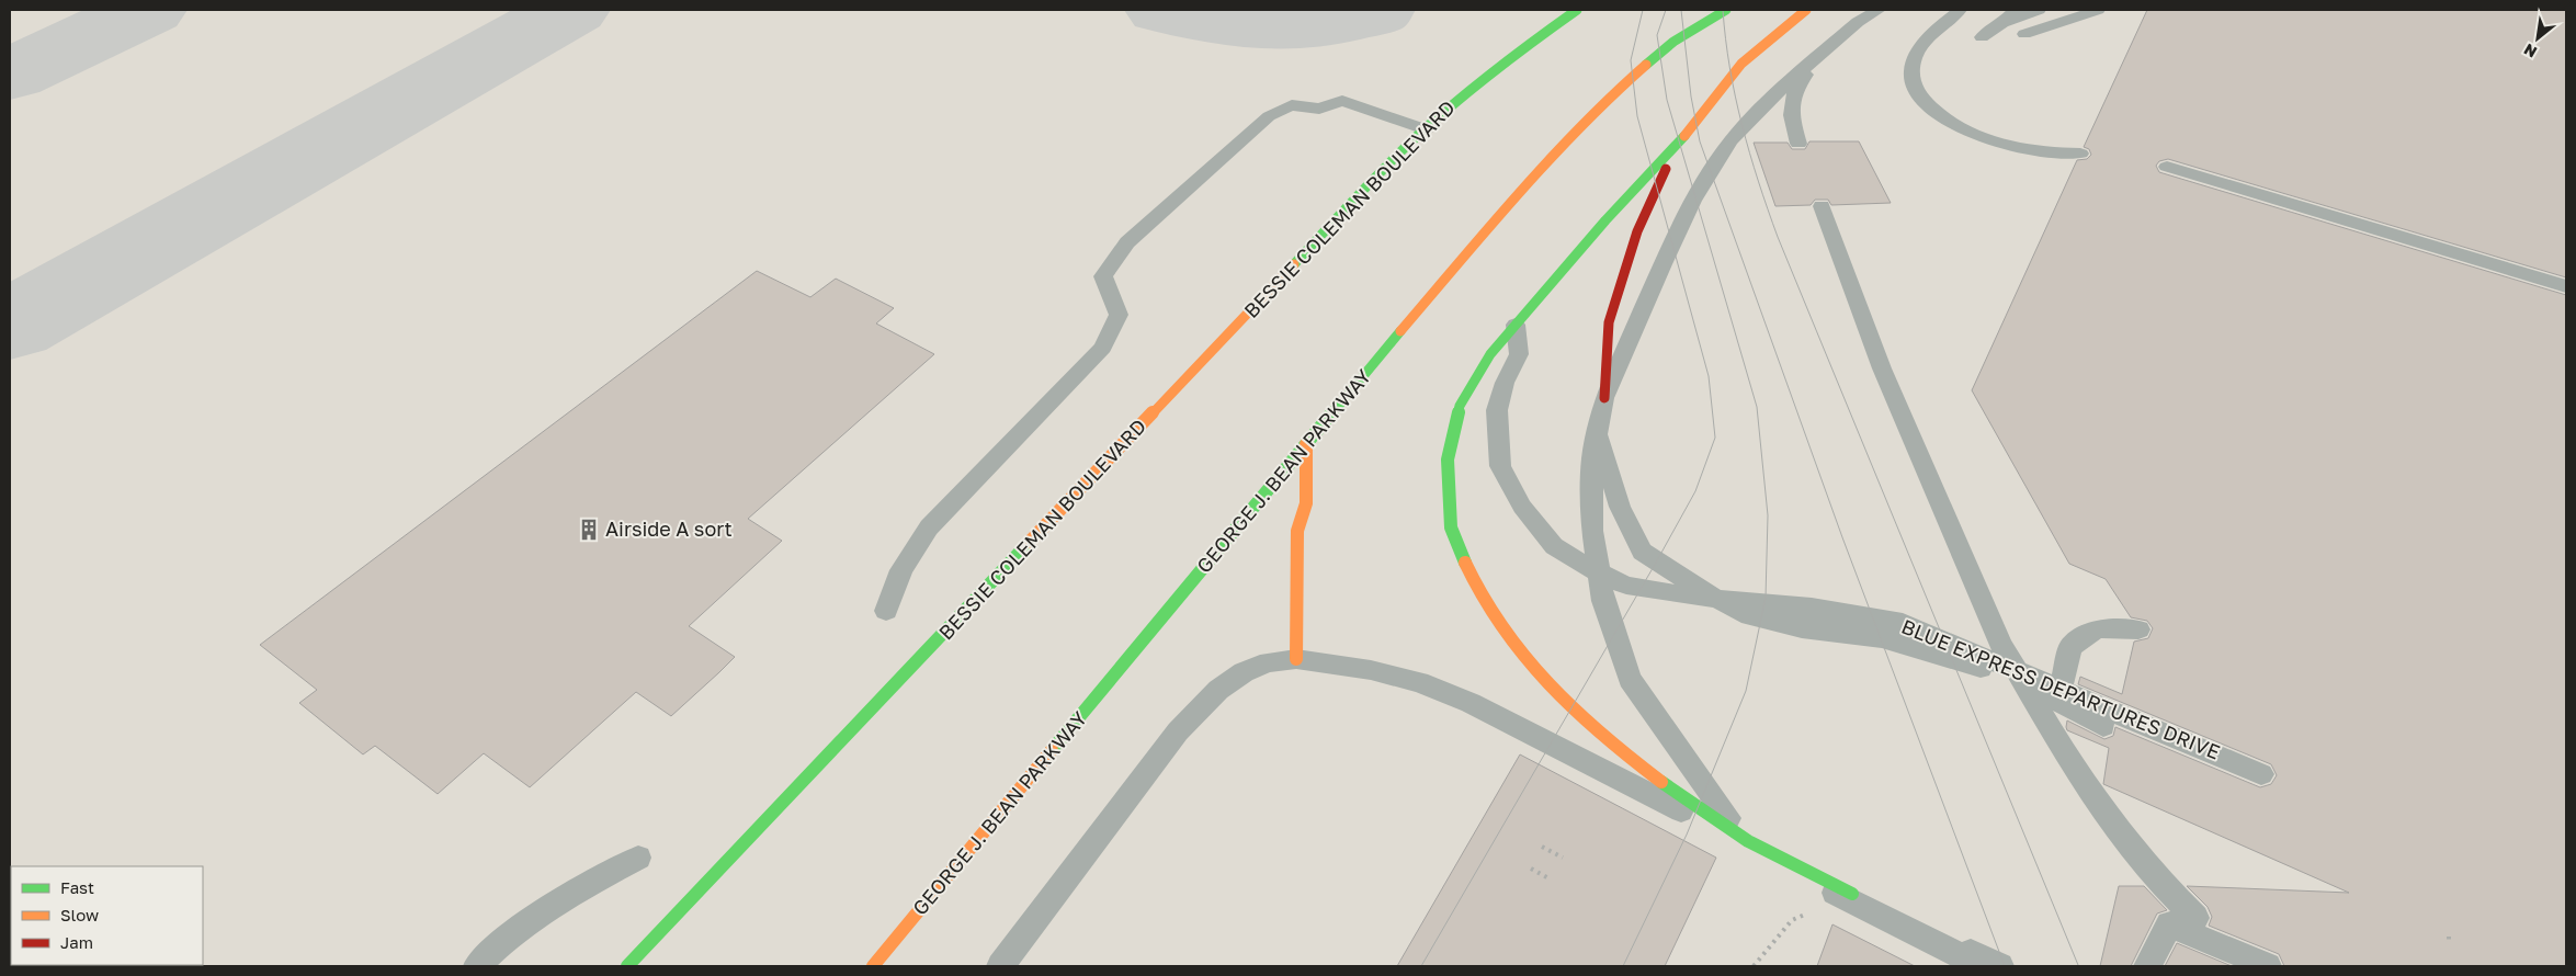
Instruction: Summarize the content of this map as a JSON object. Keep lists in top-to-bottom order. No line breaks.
{"streets":{"street":["BESSIE COLEMAN BOULEVARD","GEORGE J. BEAN PARKWAY"],"lane":["BLUE EXPRESS DEPARTURES DRIVE"]},"places":{"building":["Airside A sort"]},"legend":["Fast","Slow","Jam"],"north":"bottom left"}
